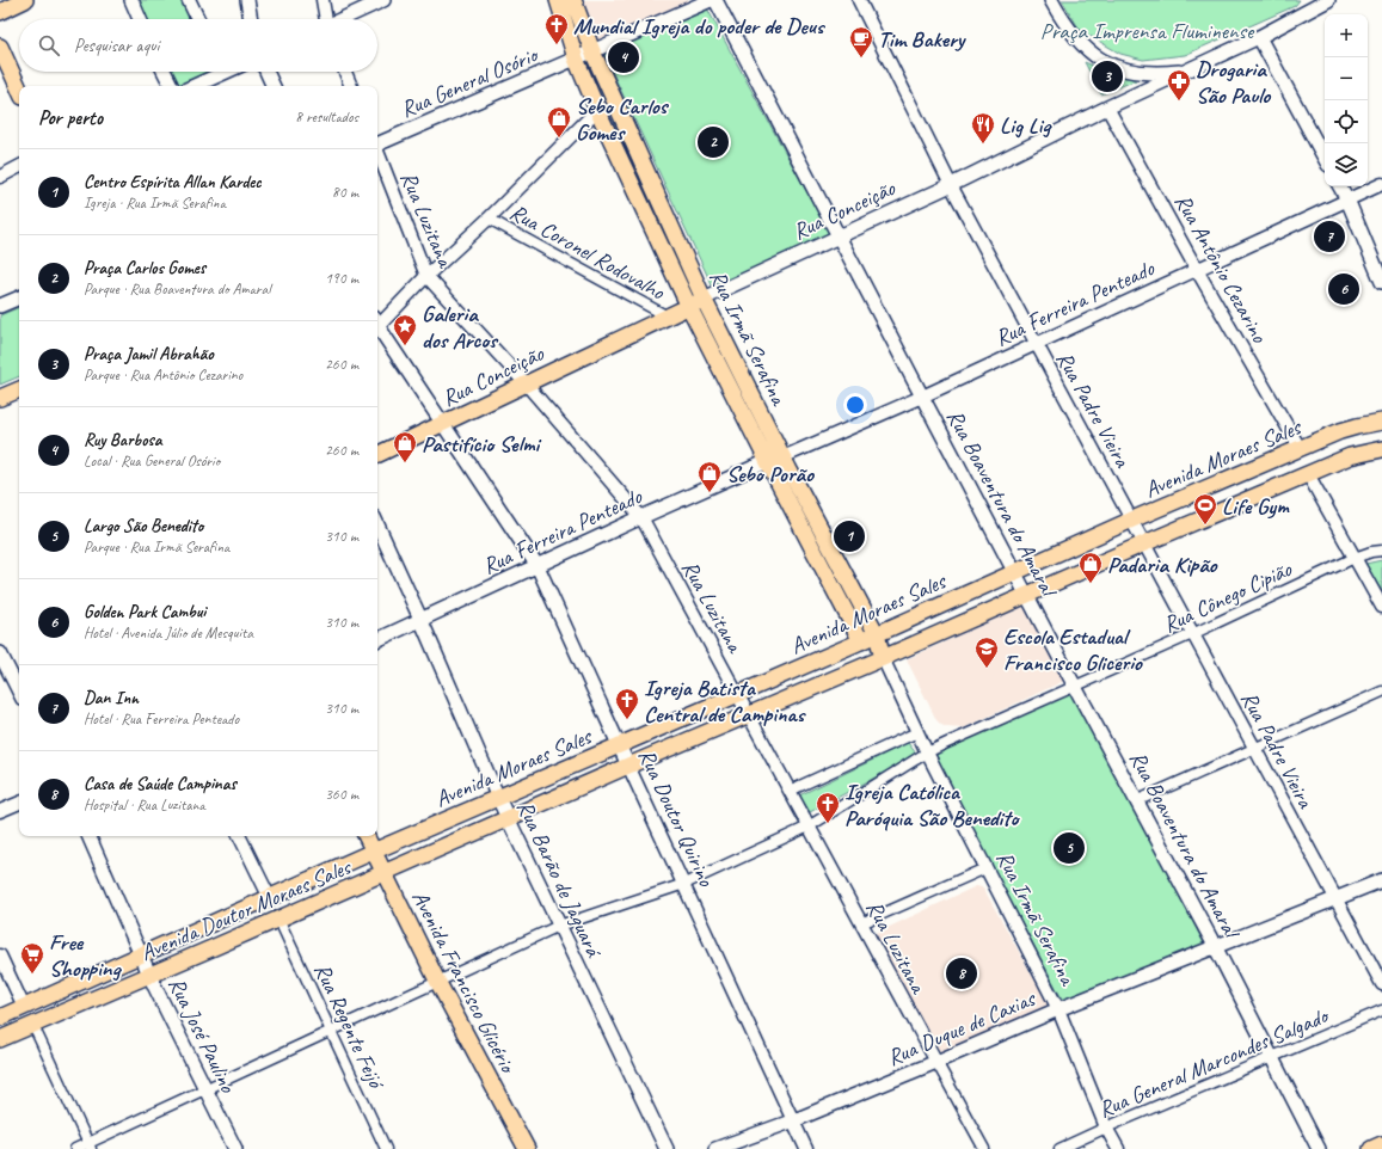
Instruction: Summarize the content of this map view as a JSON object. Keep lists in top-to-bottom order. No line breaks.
{"streets":{"main road":["Rua General Osório","Rua Conceição","Rua Ferreira Penteado","Rua Irmã Serafina","Avenida Moraes Sales","Rua Boaventura do Amaral","Rua Doutor Quirino","Rua Barão de Jaguará","Avenida Doutor Moraes Sales","Avenida Francisco Glicério","Rua Duque de Caxias","Rua José Paulino"],"street":["Rua Luzitana","Rua Coronel Rodovalho","Rua Antônio Cezarino","Rua Padre Vieira","Rua Cônego Cipião","Rua Regente Feijó","Rua General Marcondes Salgado"]},"crossings":[["Rua General Osório","Rua Irmã Serafina"],["Rua Conceição","Rua Luzitana"],["Rua Conceição","Rua Coronel Rodovalho"],["Rua Conceição","Rua Antônio Cezarino"],["Rua Conceição","Rua Irmã Serafina"],["Rua Conceição","Rua Padre Vieira"],["Rua Conceição","Rua Boaventura do Amaral"],["Rua Conceição","Rua Doutor Quirino"],["Rua Luzitana","Rua Ferreira Penteado"],["Rua Luzitana","Avenida Moraes Sales"],["Rua Luzitana","Rua Cônego Cipião"],["Rua Luzitana","Rua Duque de Caxias"],["Rua Antônio Cezarino","Rua Ferreira Penteado"],["Rua Antônio Cezarino","Avenida Moraes Sales"],["Rua Ferreira Penteado","Rua Irmã Serafina"],["Rua Ferreira Penteado","Rua Padre Vieira"],["Rua Ferreira Penteado","Rua Boaventura do Amaral"],["Rua Ferreira Penteado","Rua Doutor Quirino"],["Rua Ferreira Penteado","Rua Barão de Jaguará"],["Rua Irmã Serafina","Avenida Moraes Sales"],["Rua Irmã Serafina","Rua Cônego Cipião"],["Rua Irmã Serafina","Rua Duque de Caxias"],["Rua Irmã Serafina","Rua General Marcondes Salgado"],["Rua Padre Vieira","Avenida Moraes Sales"],["Rua Padre Vieira","Rua Cônego Cipião"],["Rua Padre Vieira","Rua Duque de Caxias"],["Avenida Moraes Sales","Rua Boaventura do Amaral"],["Avenida Moraes Sales","Rua Doutor Quirino"],["Avenida Moraes Sales","Rua Barão de Jaguará"],["Avenida Moraes Sales","Avenida Doutor Moraes Sales"],["Avenida Moraes Sales","Avenida Francisco Glicério"],["Rua Boaventura do Amaral","Rua Cônego Cipião"],["Rua Boaventura do Amaral","Rua Duque de Caxias"],["Rua Boaventura do Amaral","Rua General Marcondes Salgado"],["Rua Cônego Cipião","Rua Doutor Quirino"],["Rua Cônego Cipião","Rua Barão de Jaguará"],["Rua Cônego Cipião","Avenida Francisco Glicério"],["Rua Cônego Cipião","Rua Regente Feijó"],["Rua Cônego Cipião","Rua José Paulino"],["Rua Doutor Quirino","Rua Duque de Caxias"],["Rua Barão de Jaguará","Avenida Doutor Moraes Sales"],["Avenida Doutor Moraes Sales","Avenida Francisco Glicério"],["Avenida Doutor Moraes Sales","Rua Regente Feijó"],["Avenida Doutor Moraes Sales","Rua José Paulino"]],"parks":["Praça Imprensa Fluminense"],"places":{"church":["Mundial Igreja do poder de Deus","Igreja Batista Central de Campinas","Igreja Católica Paróquia São Benedito"],"cafe":["Tim Bakery"],"pharmacy":["Drogaria São Paulo"],"shop":["Sebo Carlos Gomes","Pastifício Selmi","Sebo Porão","Padaria Kipão"],"restaurant":["Lig Lig"],"place":["Galeria dos Arcos"],"sports":["Life Gym"],"school or university":["Escola Estadual Francisco Glicerio"],"supermarket":["Free Shopping"]},"page":{"map_buttons":["+","−"],"search":"Pesquisar aqui","pins":["4","3","2","7","6","1","5","8"],"heading":["Por perto","8 resultados"],"list":[{"mark":"1","name":"Centro Espírita Allan Kardec","note":"Igreja · Rua Irmã Serafina","value":"80 m"},{"mark":"2","name":"Praça Carlos Gomes","note":"Parque · Rua Boaventura do Amaral","value":"190 m"},{"mark":"3","name":"Praça Jamil Abrahão","note":"Parque · Rua Antônio Cezarino","value":"260 m"},{"mark":"4","name":"Ruy Barbosa","note":"Local · Rua General Osório","value":"260 m"},{"mark":"5","name":"Largo São Benedito","note":"Parque · Rua Irmã Serafina","value":"310 m"},{"mark":"6","name":"Golden Park Cambui","note":"Hotel · Avenida Júlio de Mesquita","value":"310 m"},{"mark":"7","name":"Dan Inn","note":"Hotel · Rua Ferreira Penteado","value":"310 m"},{"mark":"8","name":"Casa de Saúde Campinas","note":"Hospital · Rua Luzitana","value":"360 m"}]}}
